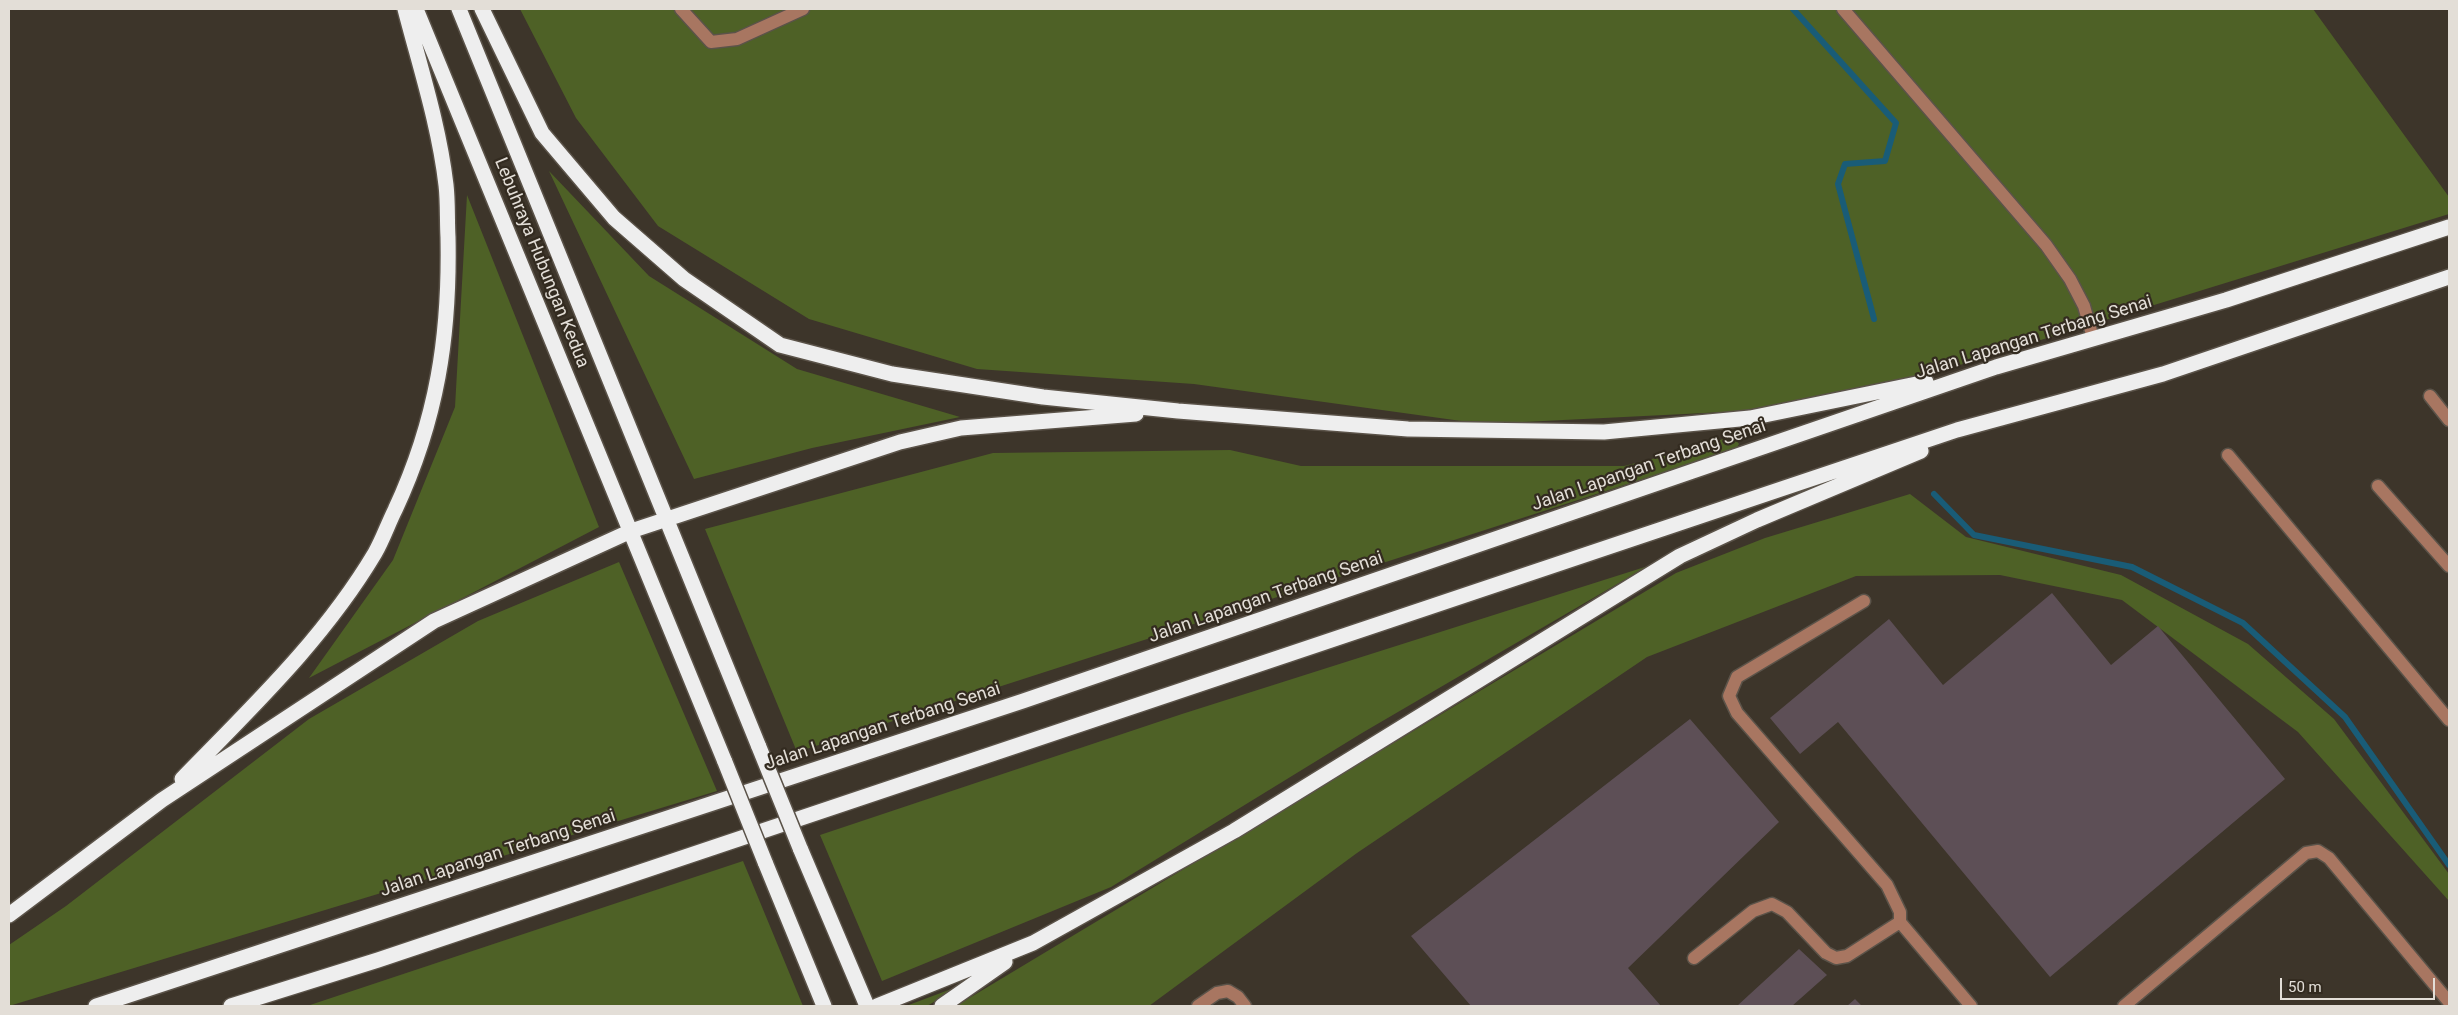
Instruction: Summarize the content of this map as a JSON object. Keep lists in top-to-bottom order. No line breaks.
{"streets":{"highway":["Lebuhraya Hubungan Kedua","Jalan Lapangan Terbang Senai"]},"scale_bar":"50 m"}
